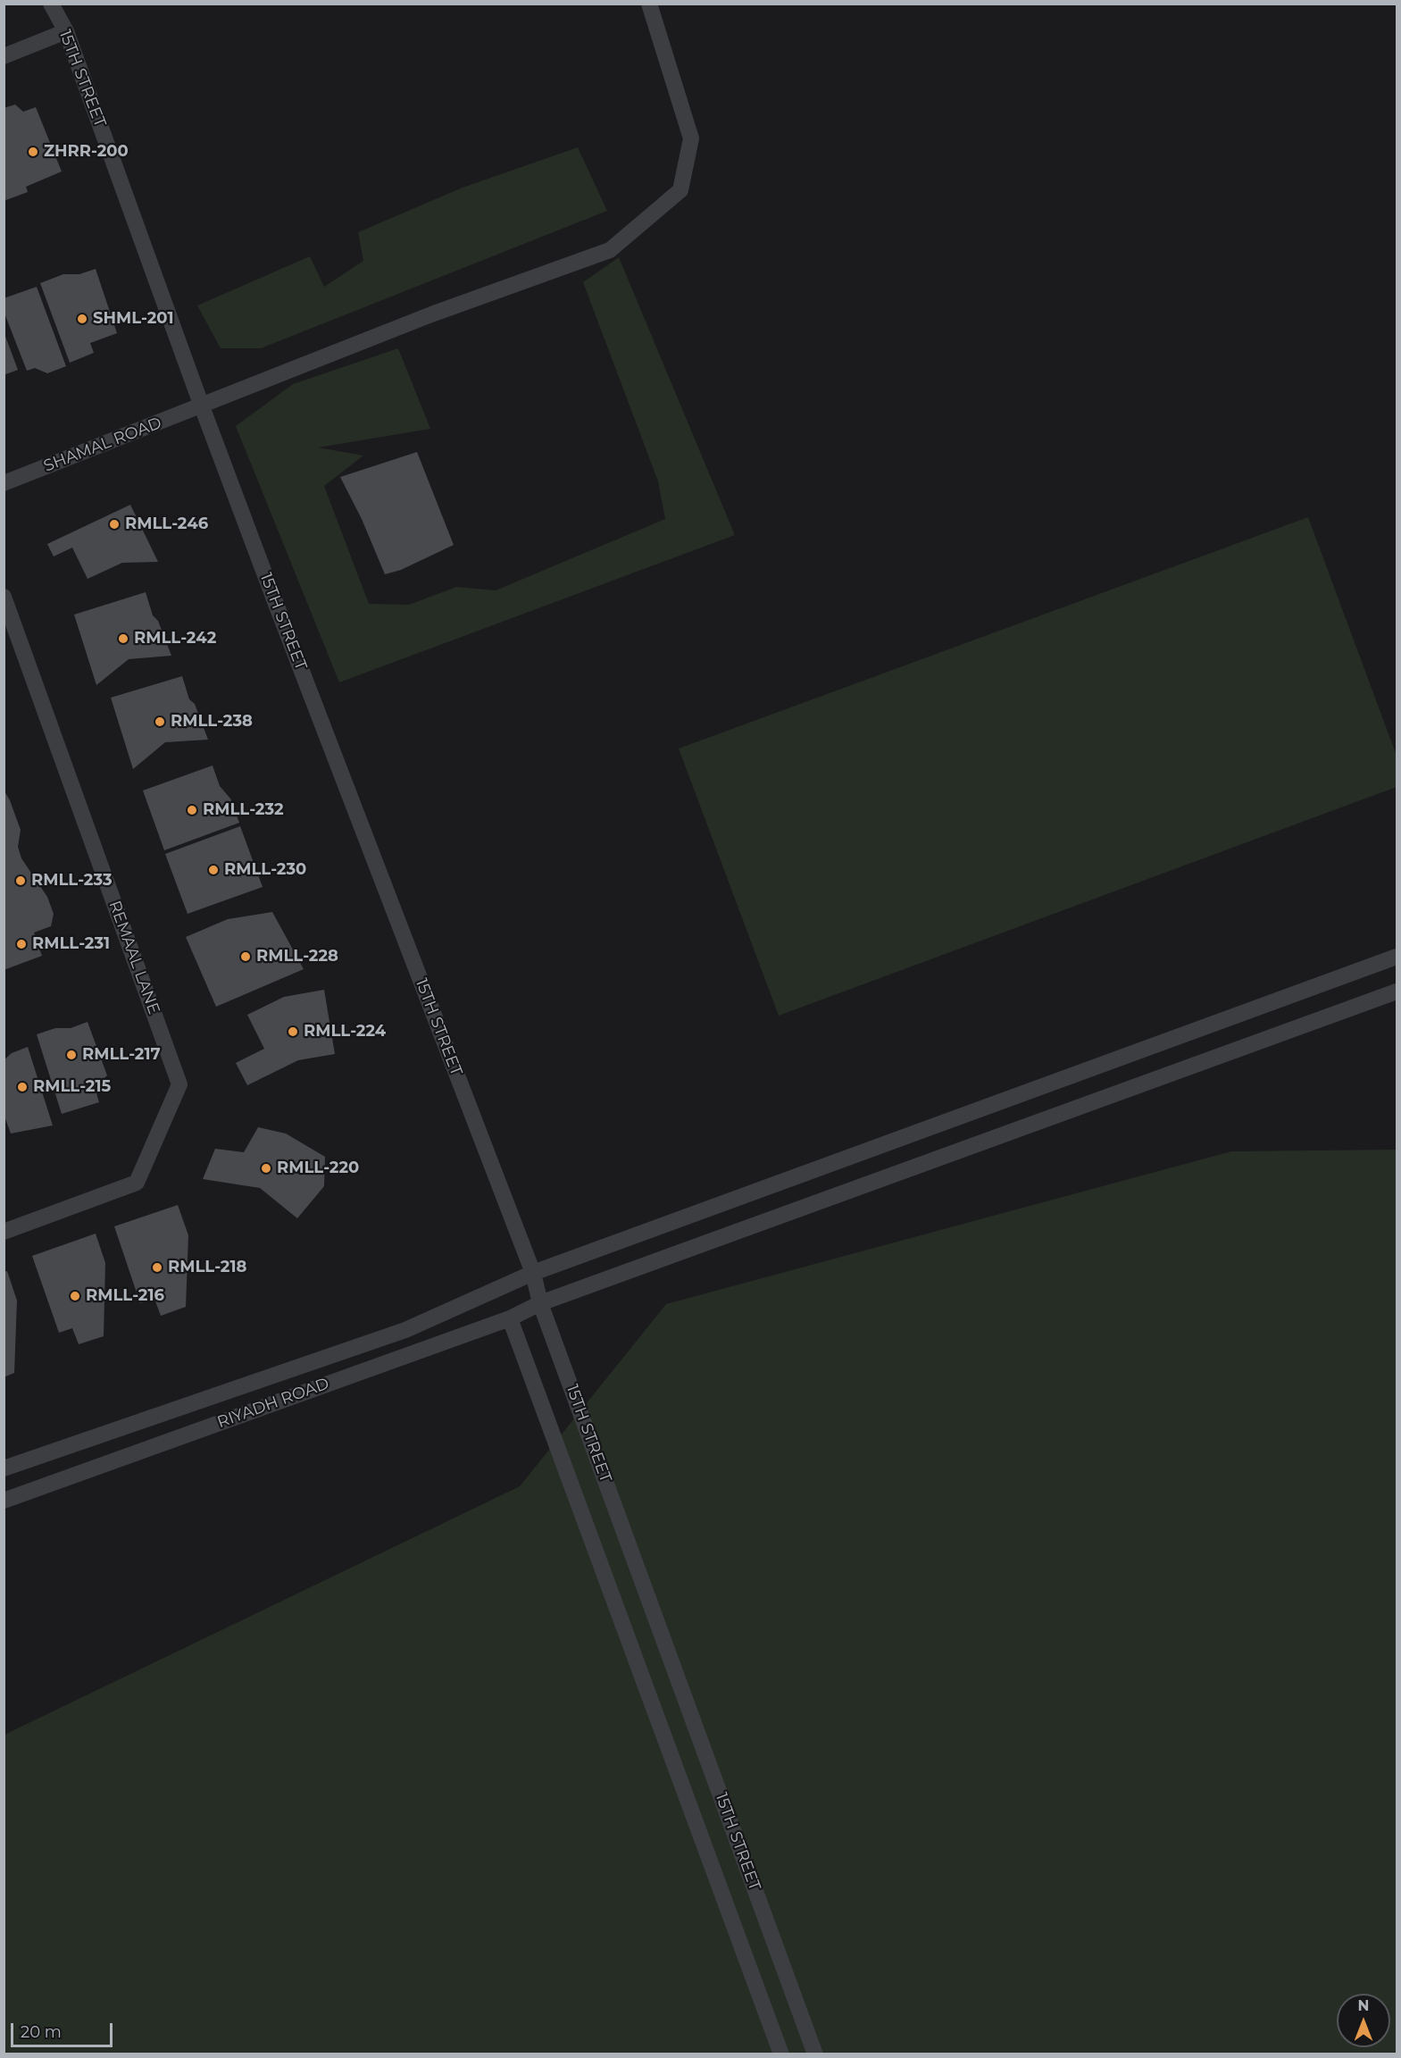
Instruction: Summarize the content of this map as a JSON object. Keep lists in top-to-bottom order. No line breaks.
{"streets":{"street":["15TH STREET","SHAMAL ROAD","REMAAL LANE","RIYADH ROAD"]},"crossings":[["15TH STREET","SHAMAL ROAD"],["15TH STREET","RIYADH ROAD"]],"places":["ZHRR-200","SHML-201","RMLL-246","RMLL-242","RMLL-238","RMLL-232","RMLL-230","RMLL-233","RMLL-231","RMLL-228","RMLL-224","RMLL-217","RMLL-215","RMLL-220","RMLL-218","RMLL-216"],"scale_bar":"20 m","north":"top"}
